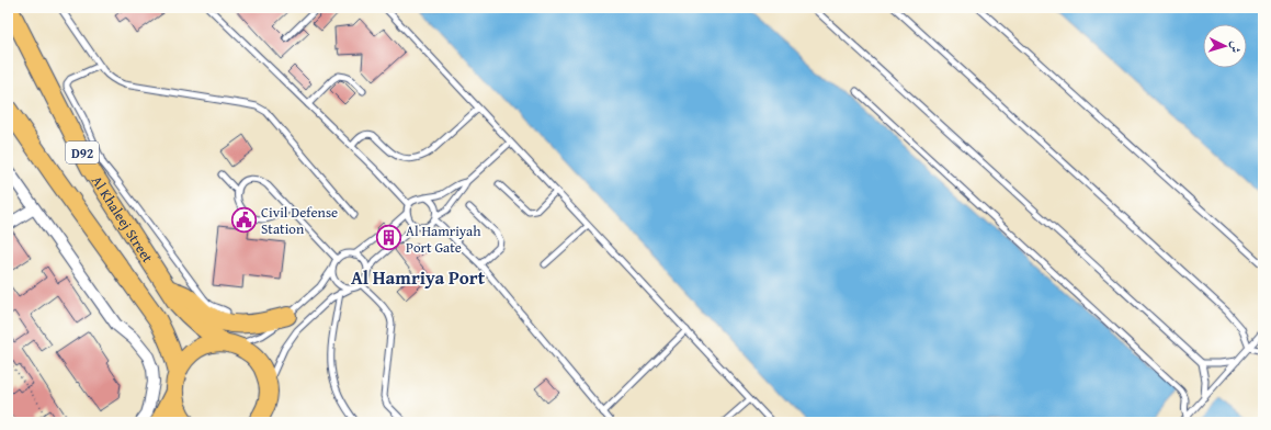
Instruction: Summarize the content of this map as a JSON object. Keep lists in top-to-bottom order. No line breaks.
{"streets":{"main road":["D92","Al Khaleej Street"]},"districts":["Al Hamriya Port"],"places":{"public building":["Civil Defense Station"],"building":["Al Hamriyah Port Gate"]},"north":"right"}
